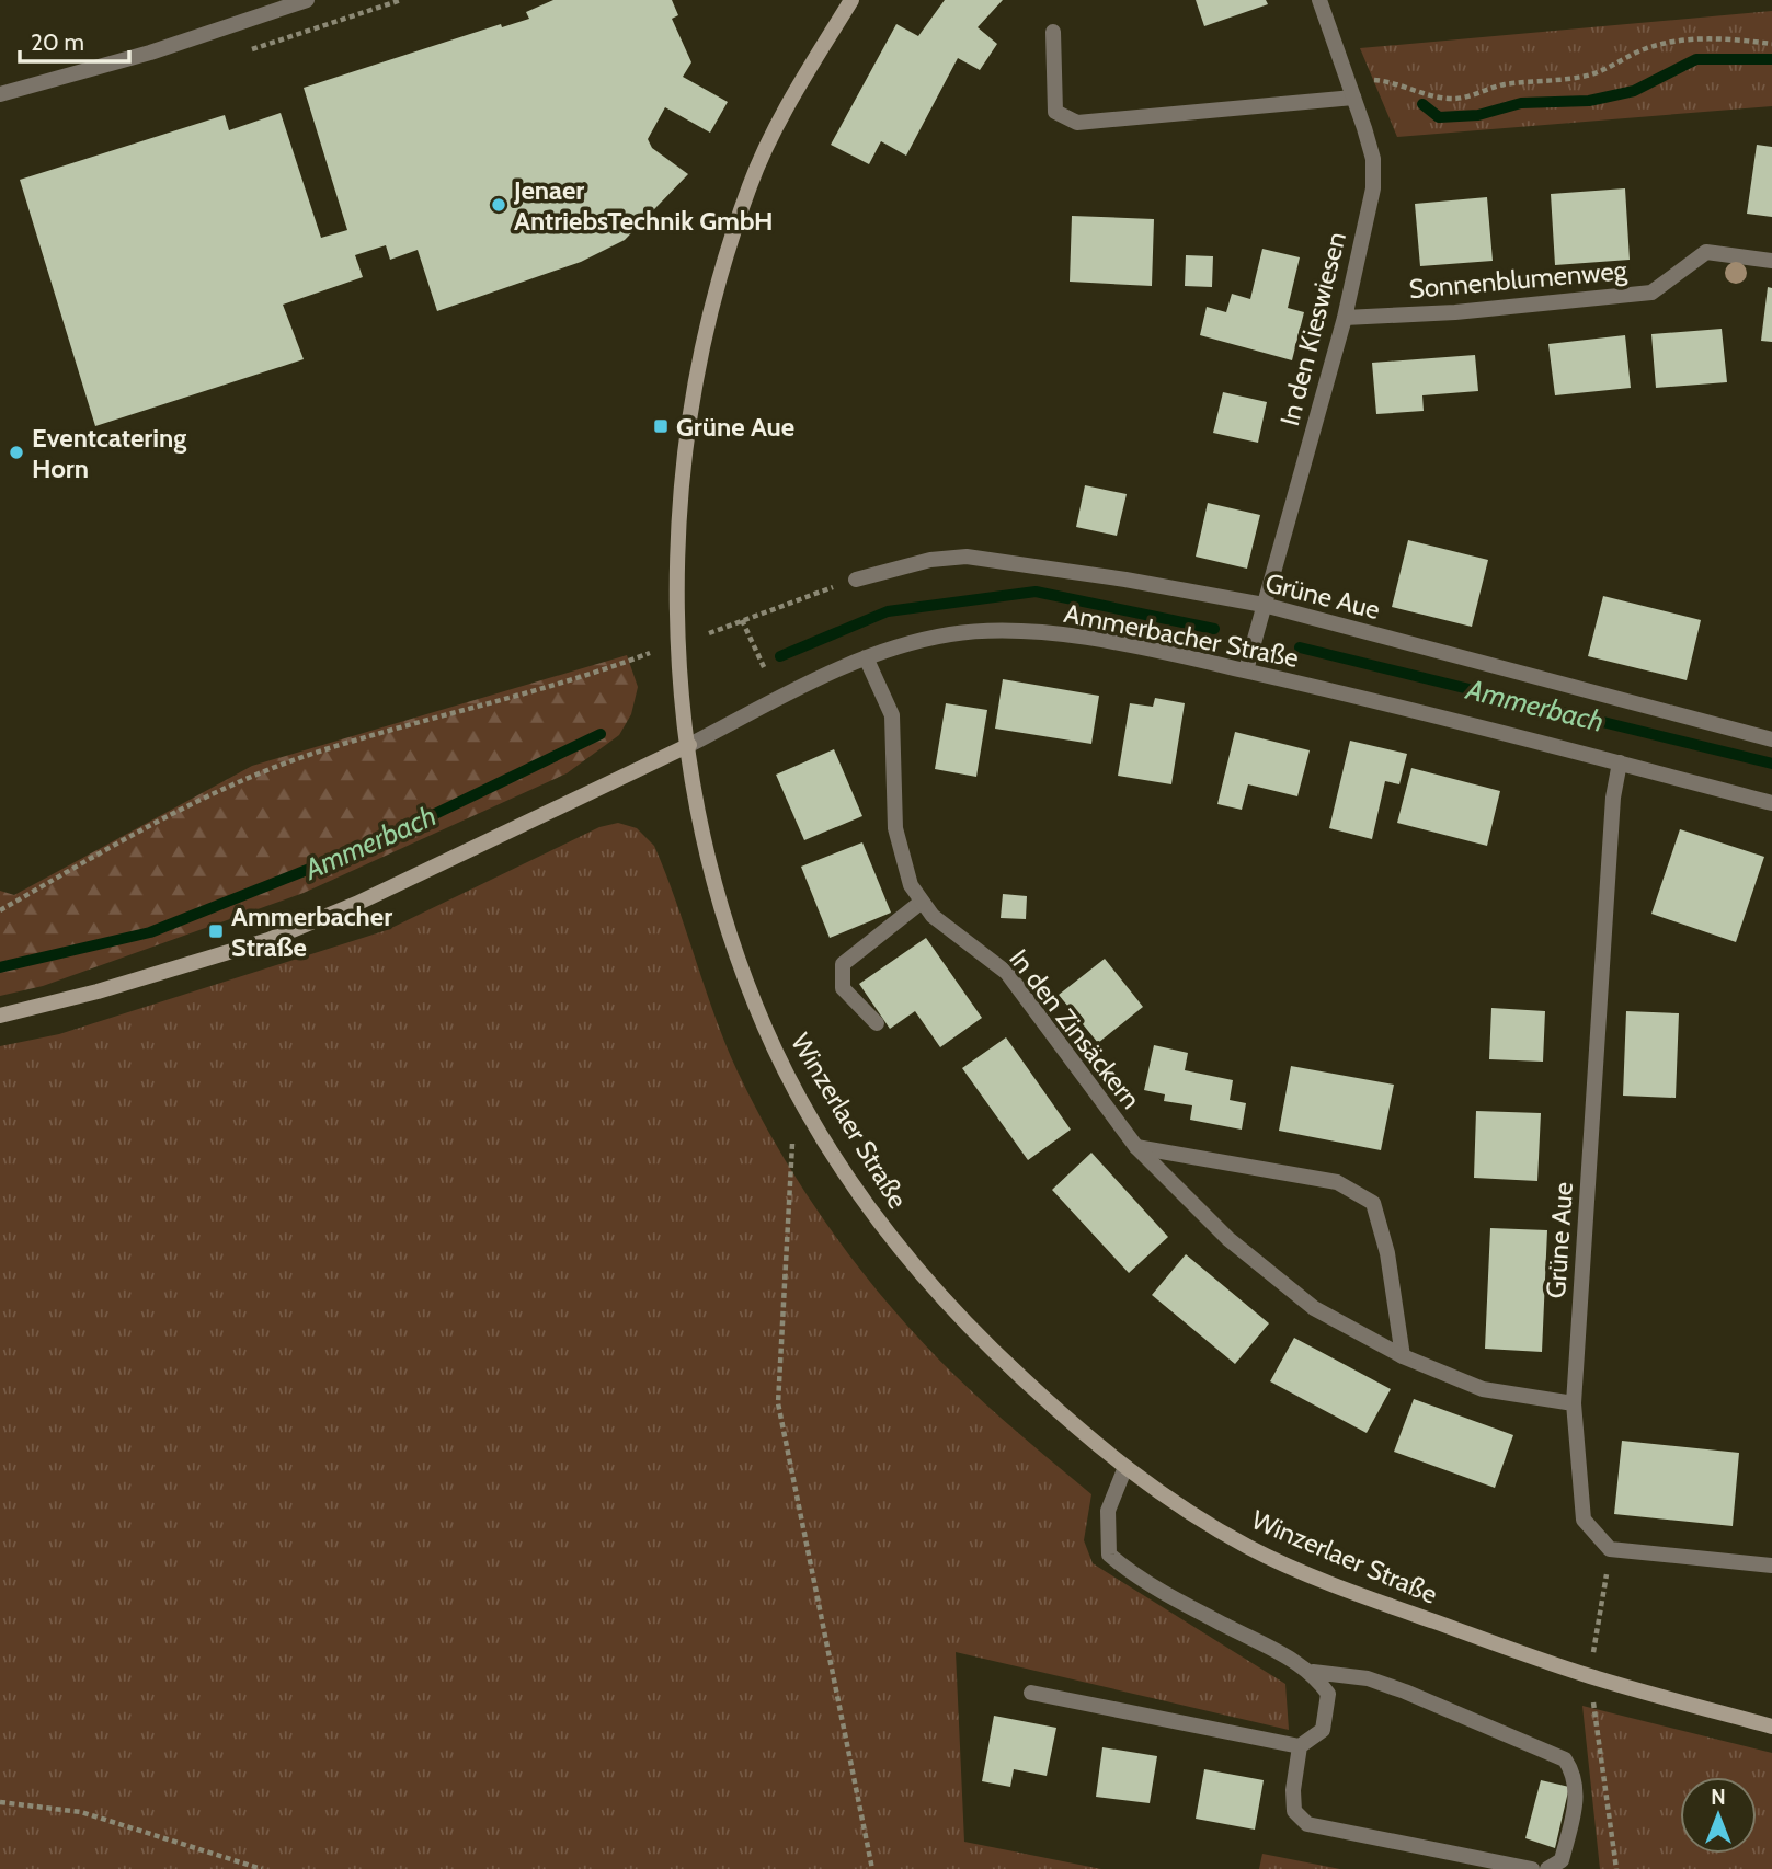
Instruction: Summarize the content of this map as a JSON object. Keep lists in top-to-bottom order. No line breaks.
{"streets":{"main road":["Ammerbacher Straße","Winzerlaer Straße"],"street":["Sonnenblumenweg","In den Kieswiesen","Grüne Aue","In den Zinsäckern"]},"crossings":[["Sonnenblumenweg","In den Kieswiesen"],["In den Kieswiesen","Grüne Aue"],["In den Kieswiesen","Ammerbacher Straße"],["Grüne Aue","Ammerbacher Straße"],["Grüne Aue","In den Zinsäckern"],["Ammerbacher Straße","In den Zinsäckern"],["Ammerbacher Straße","Winzerlaer Straße"]],"water":["Ammerbach"],"places":{"other":["Jenaer AntriebsTechnik GmbH","Eventcatering Horn"],"transit":["Grüne Aue","Ammerbacher Straße"]},"scale_bar":"20 m","north":"top"}
